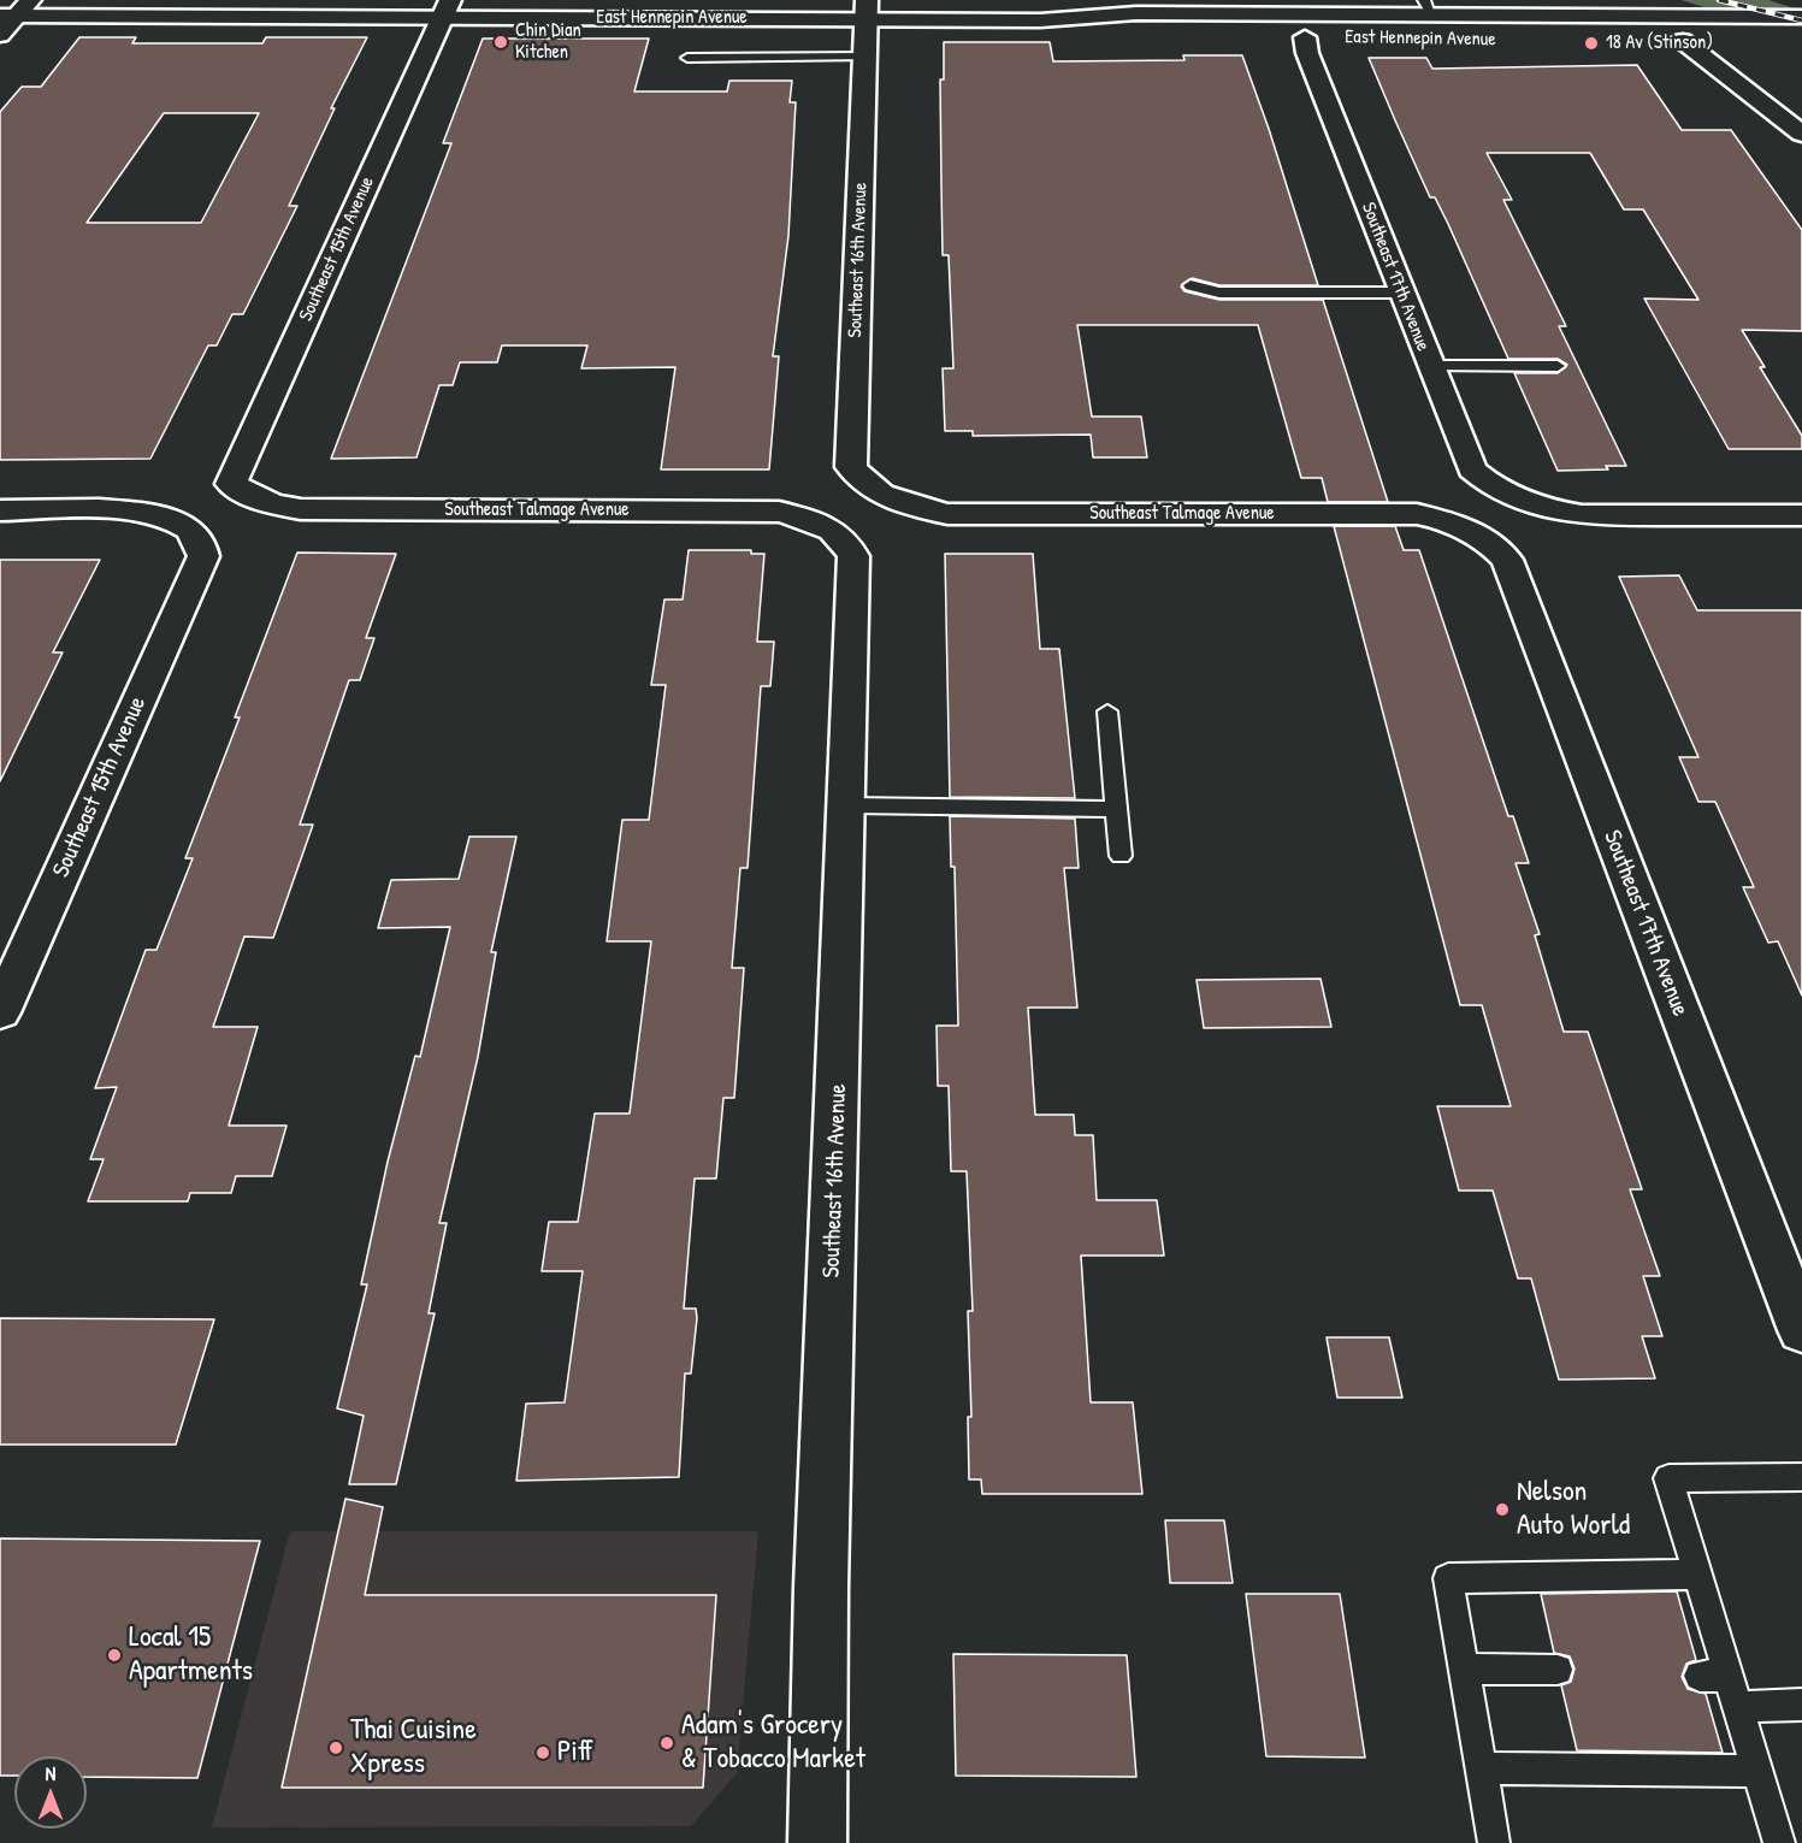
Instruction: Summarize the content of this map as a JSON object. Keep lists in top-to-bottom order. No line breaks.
{"streets":{"street":["East Hennepin Avenue","Southeast 15th Avenue","Southeast 16th Avenue","Southeast 17th Avenue","Southeast Talmage Avenue"]},"crossings":[["East Hennepin Avenue","Southeast 15th Avenue"],["East Hennepin Avenue","Southeast 16th Avenue"],["East Hennepin Avenue","Southeast 17th Avenue"],["Southeast 15th Avenue","Southeast Talmage Avenue"],["Southeast 16th Avenue","Southeast Talmage Avenue"],["Southeast 17th Avenue","Southeast Talmage Avenue"]],"places":["Chin Dian Kitchen","18 Av (Stinson)","Nelson Auto World","Local 15 Apartments","Adam's Grocery & Tobacco Market","Thai Cuisine Xpress","Piff"],"north":"top"}
